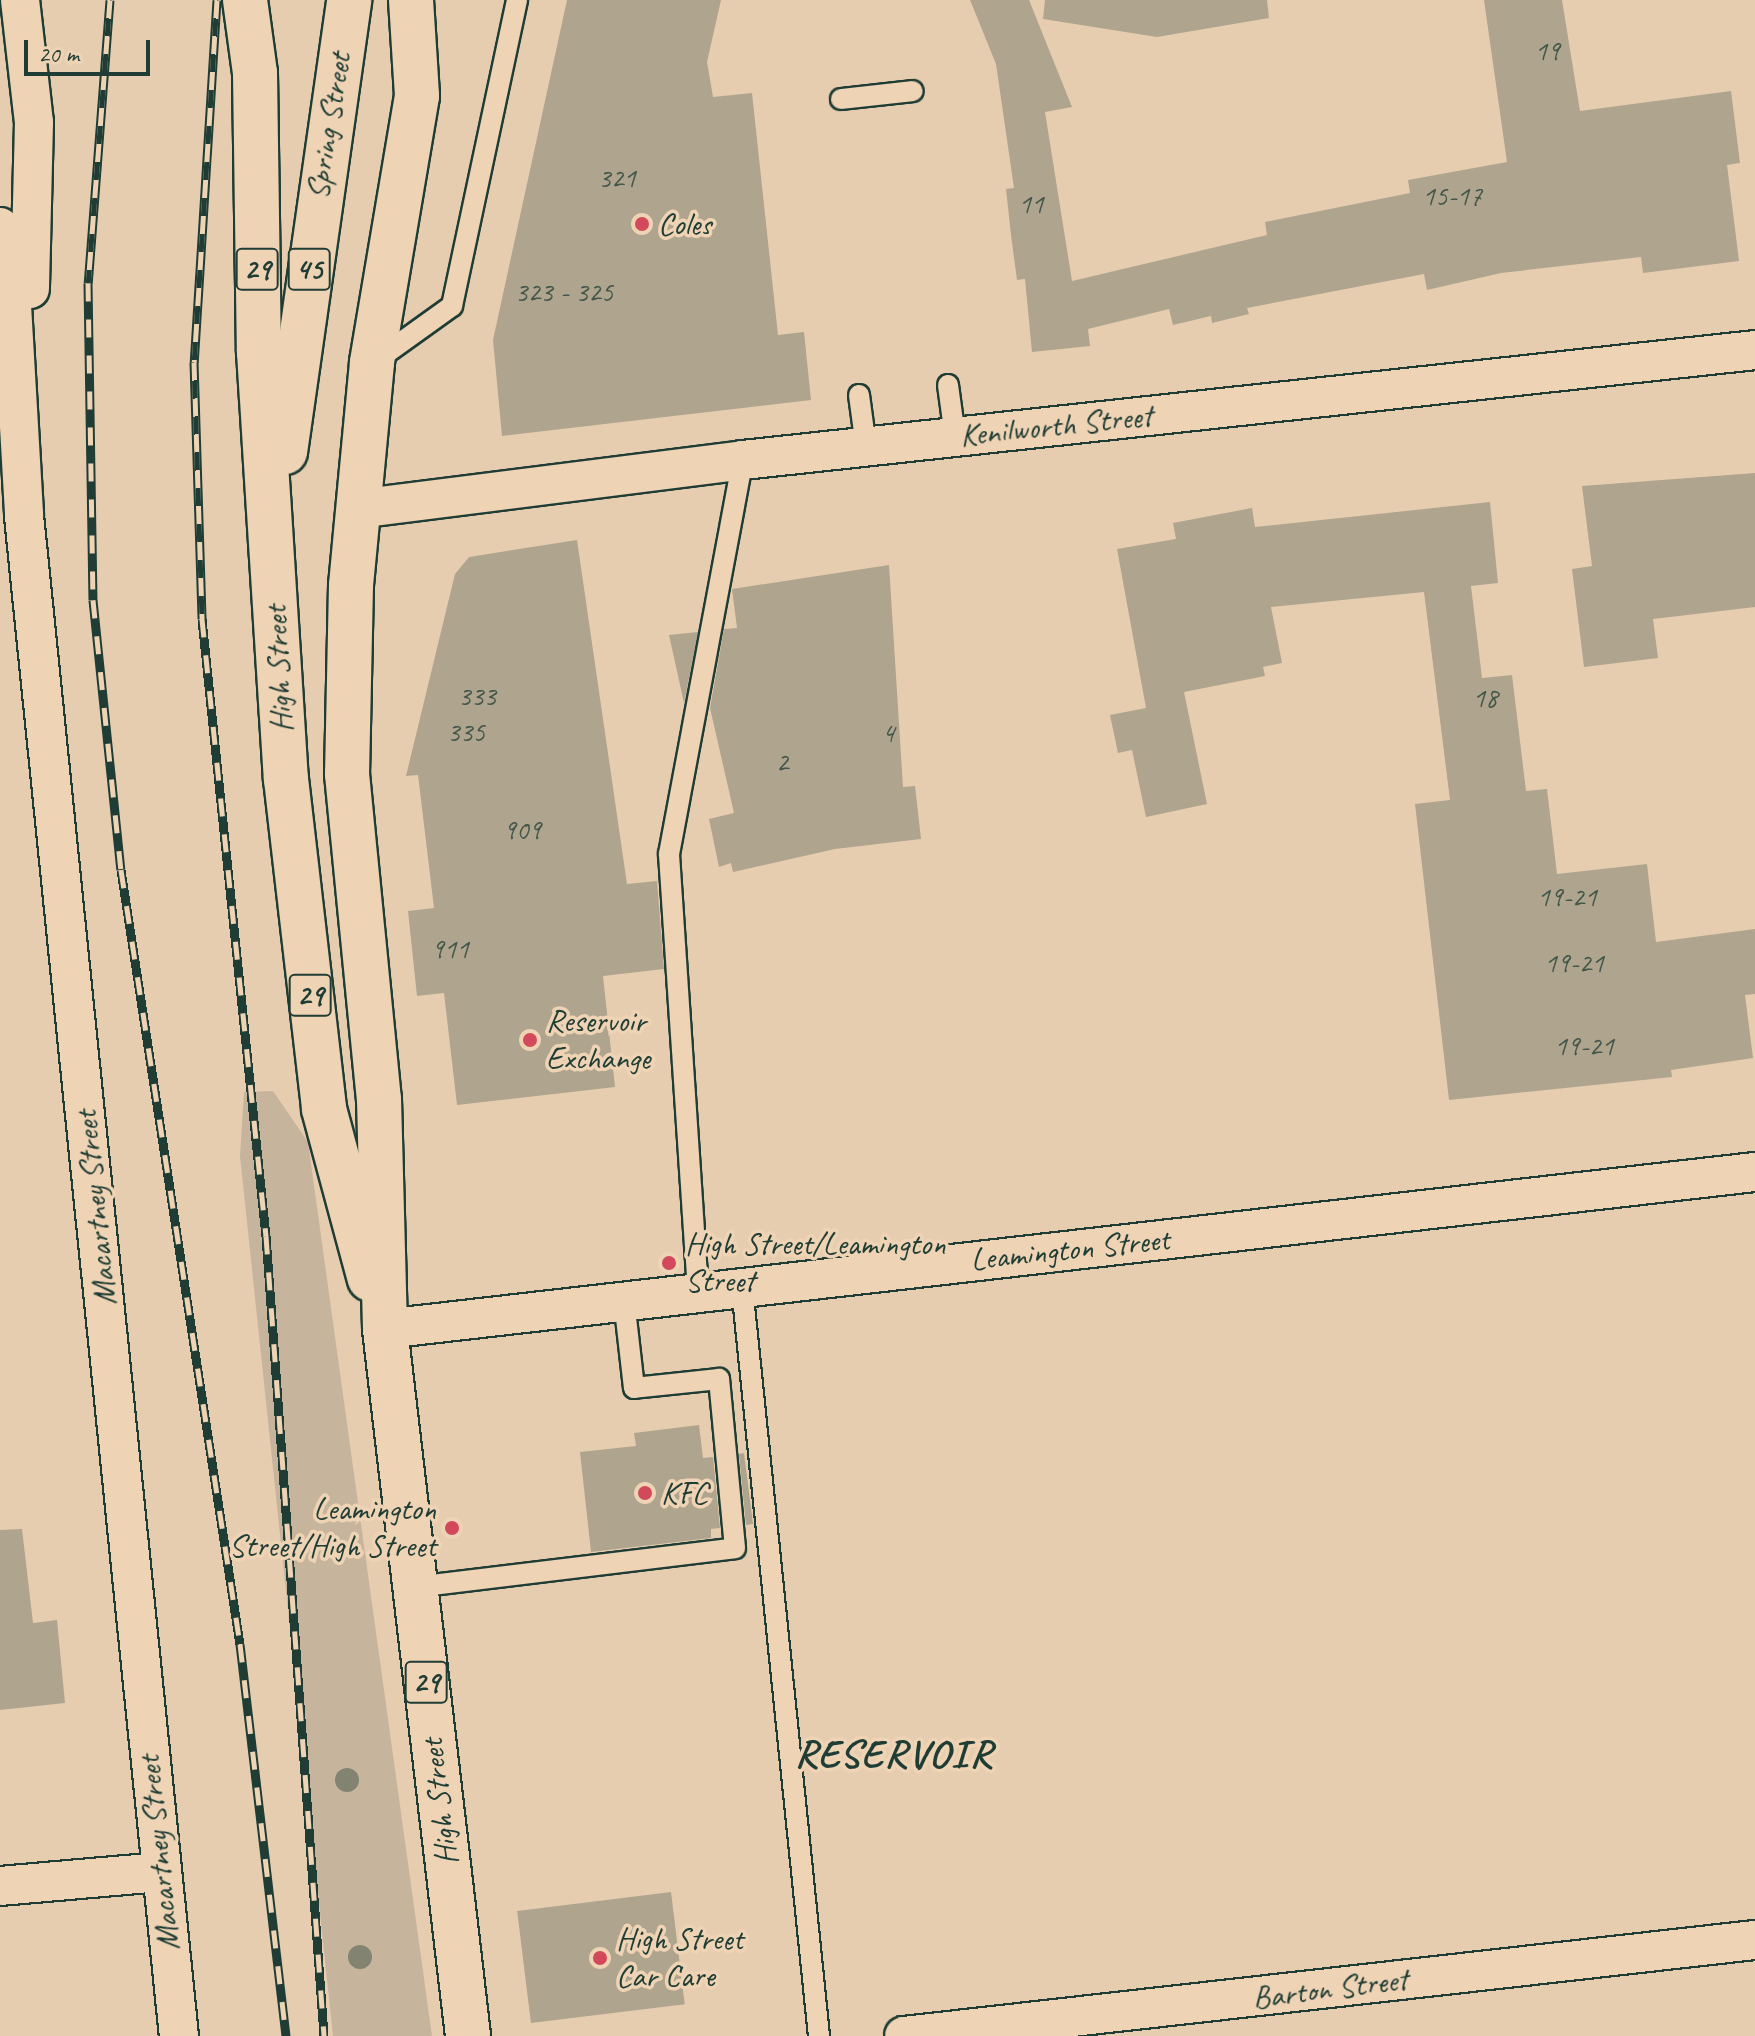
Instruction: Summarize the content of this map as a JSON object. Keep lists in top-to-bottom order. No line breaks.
{"streets":{"main road":["Spring Street","29","45","High Street"],"street":["Kenilworth Street","Macartney Street","Leamington Street","Barton Street"]},"crossings":[["Spring Street","High Street"],["Kenilworth Street","High Street"],["High Street","Leamington Street"]],"districts":["RESERVOIR"],"places":["Coles","Reservoir Exchange","High Street/Leamington Street","KFC","Leamington Street/High Street","High Street Car Care"],"house_numbers":["19","321","15-17","11","323 - 325","333","18","335","4","2","909","19-21","911","19-21","19-21"],"scale_bar":"20 m"}
